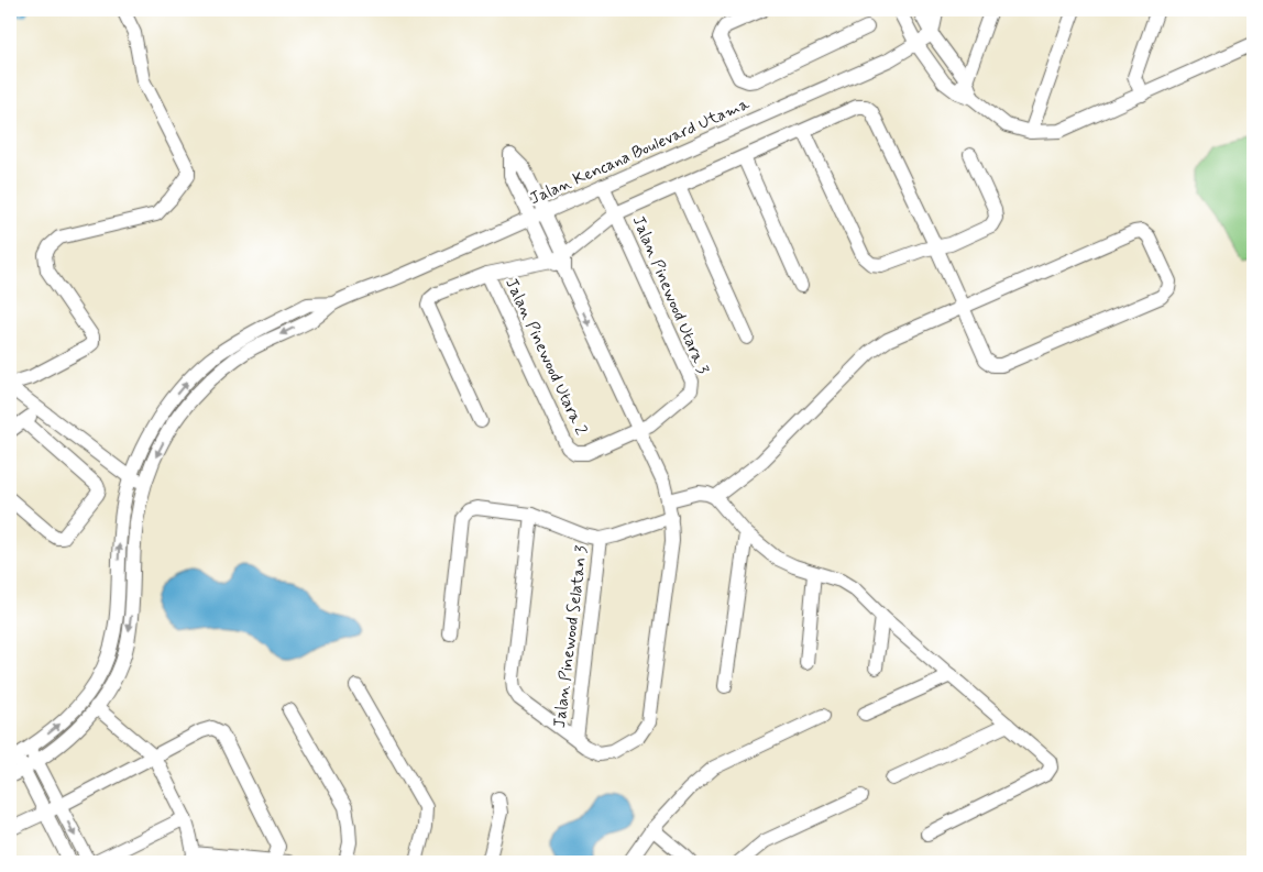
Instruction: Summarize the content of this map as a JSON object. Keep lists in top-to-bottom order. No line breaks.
{"streets":{"street":["Jalan Kencana Boulevard Utama","Jalan Pinewood Utara 3","Jalan Pinewood Utara 2","Jalan Pinewood Selatan 3"]},"crossings":[["Jalan Kencana Boulevard Utama","Jalan Pinewood Utara 3"],["Jalan Pinewood Utara 3","Jalan Pinewood Utara 2"]]}
